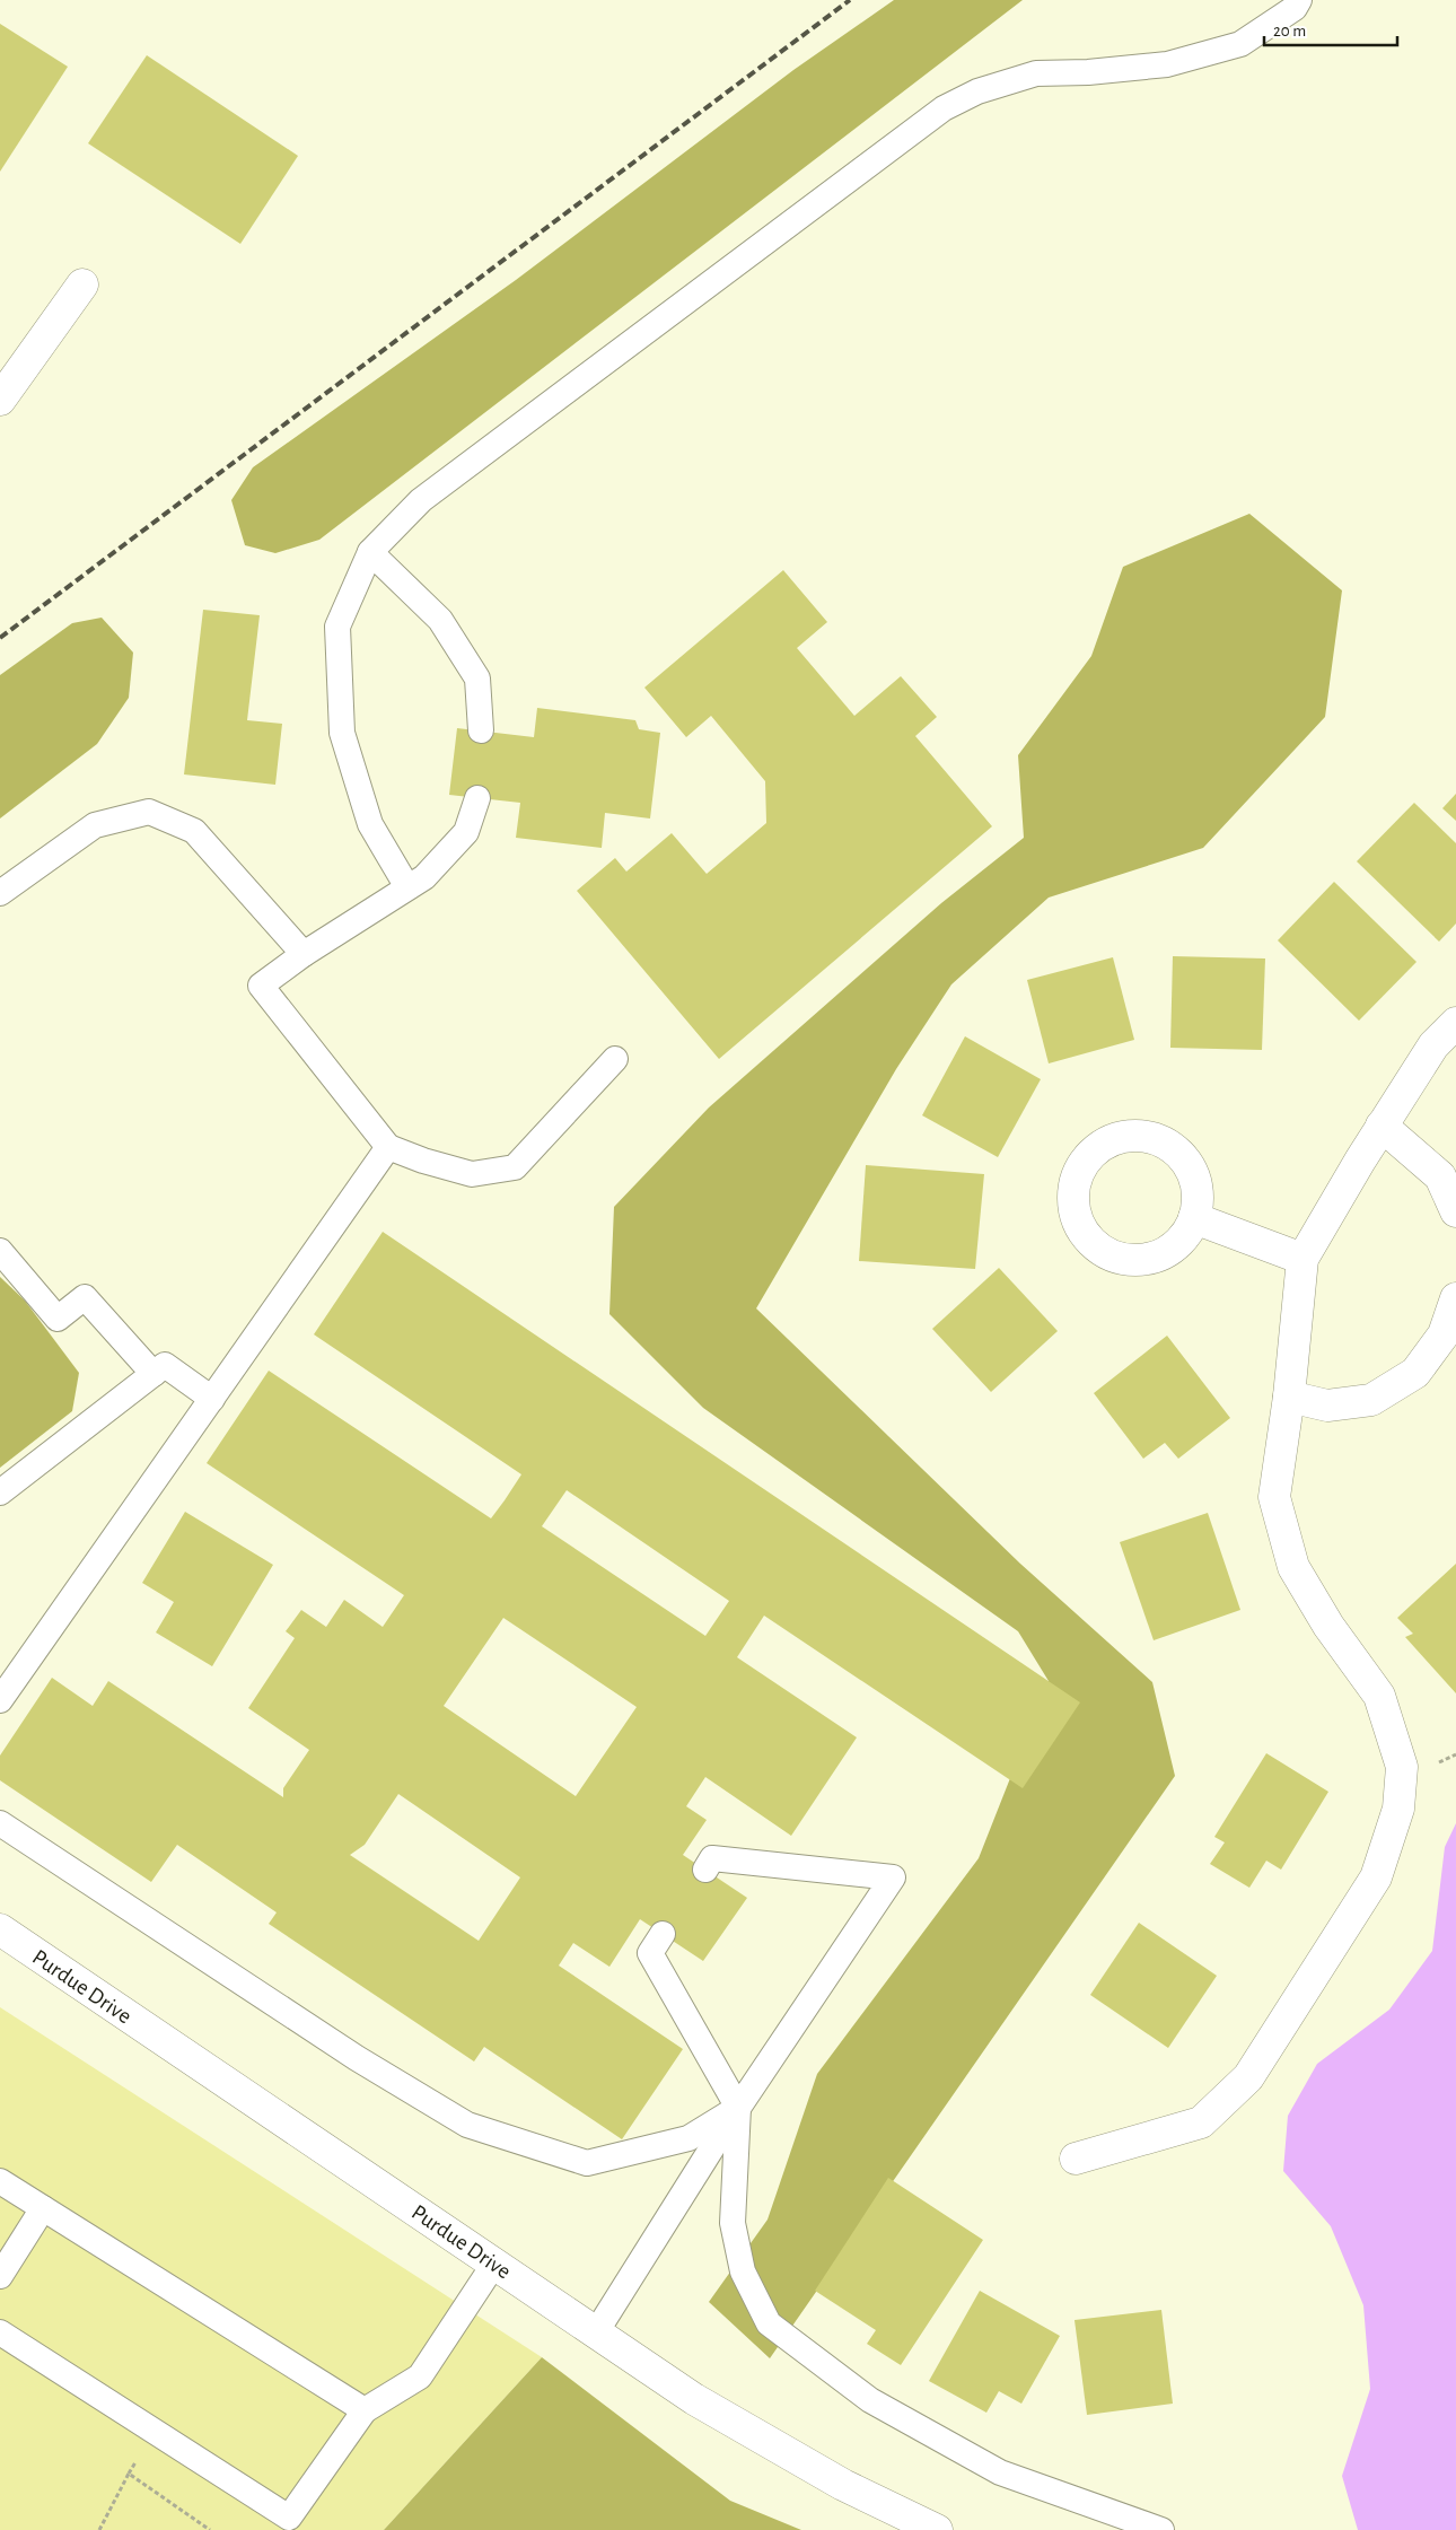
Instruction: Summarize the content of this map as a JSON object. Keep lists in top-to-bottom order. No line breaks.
{"streets":{"street":["Purdue Drive"]},"scale_bar":"20 m"}
